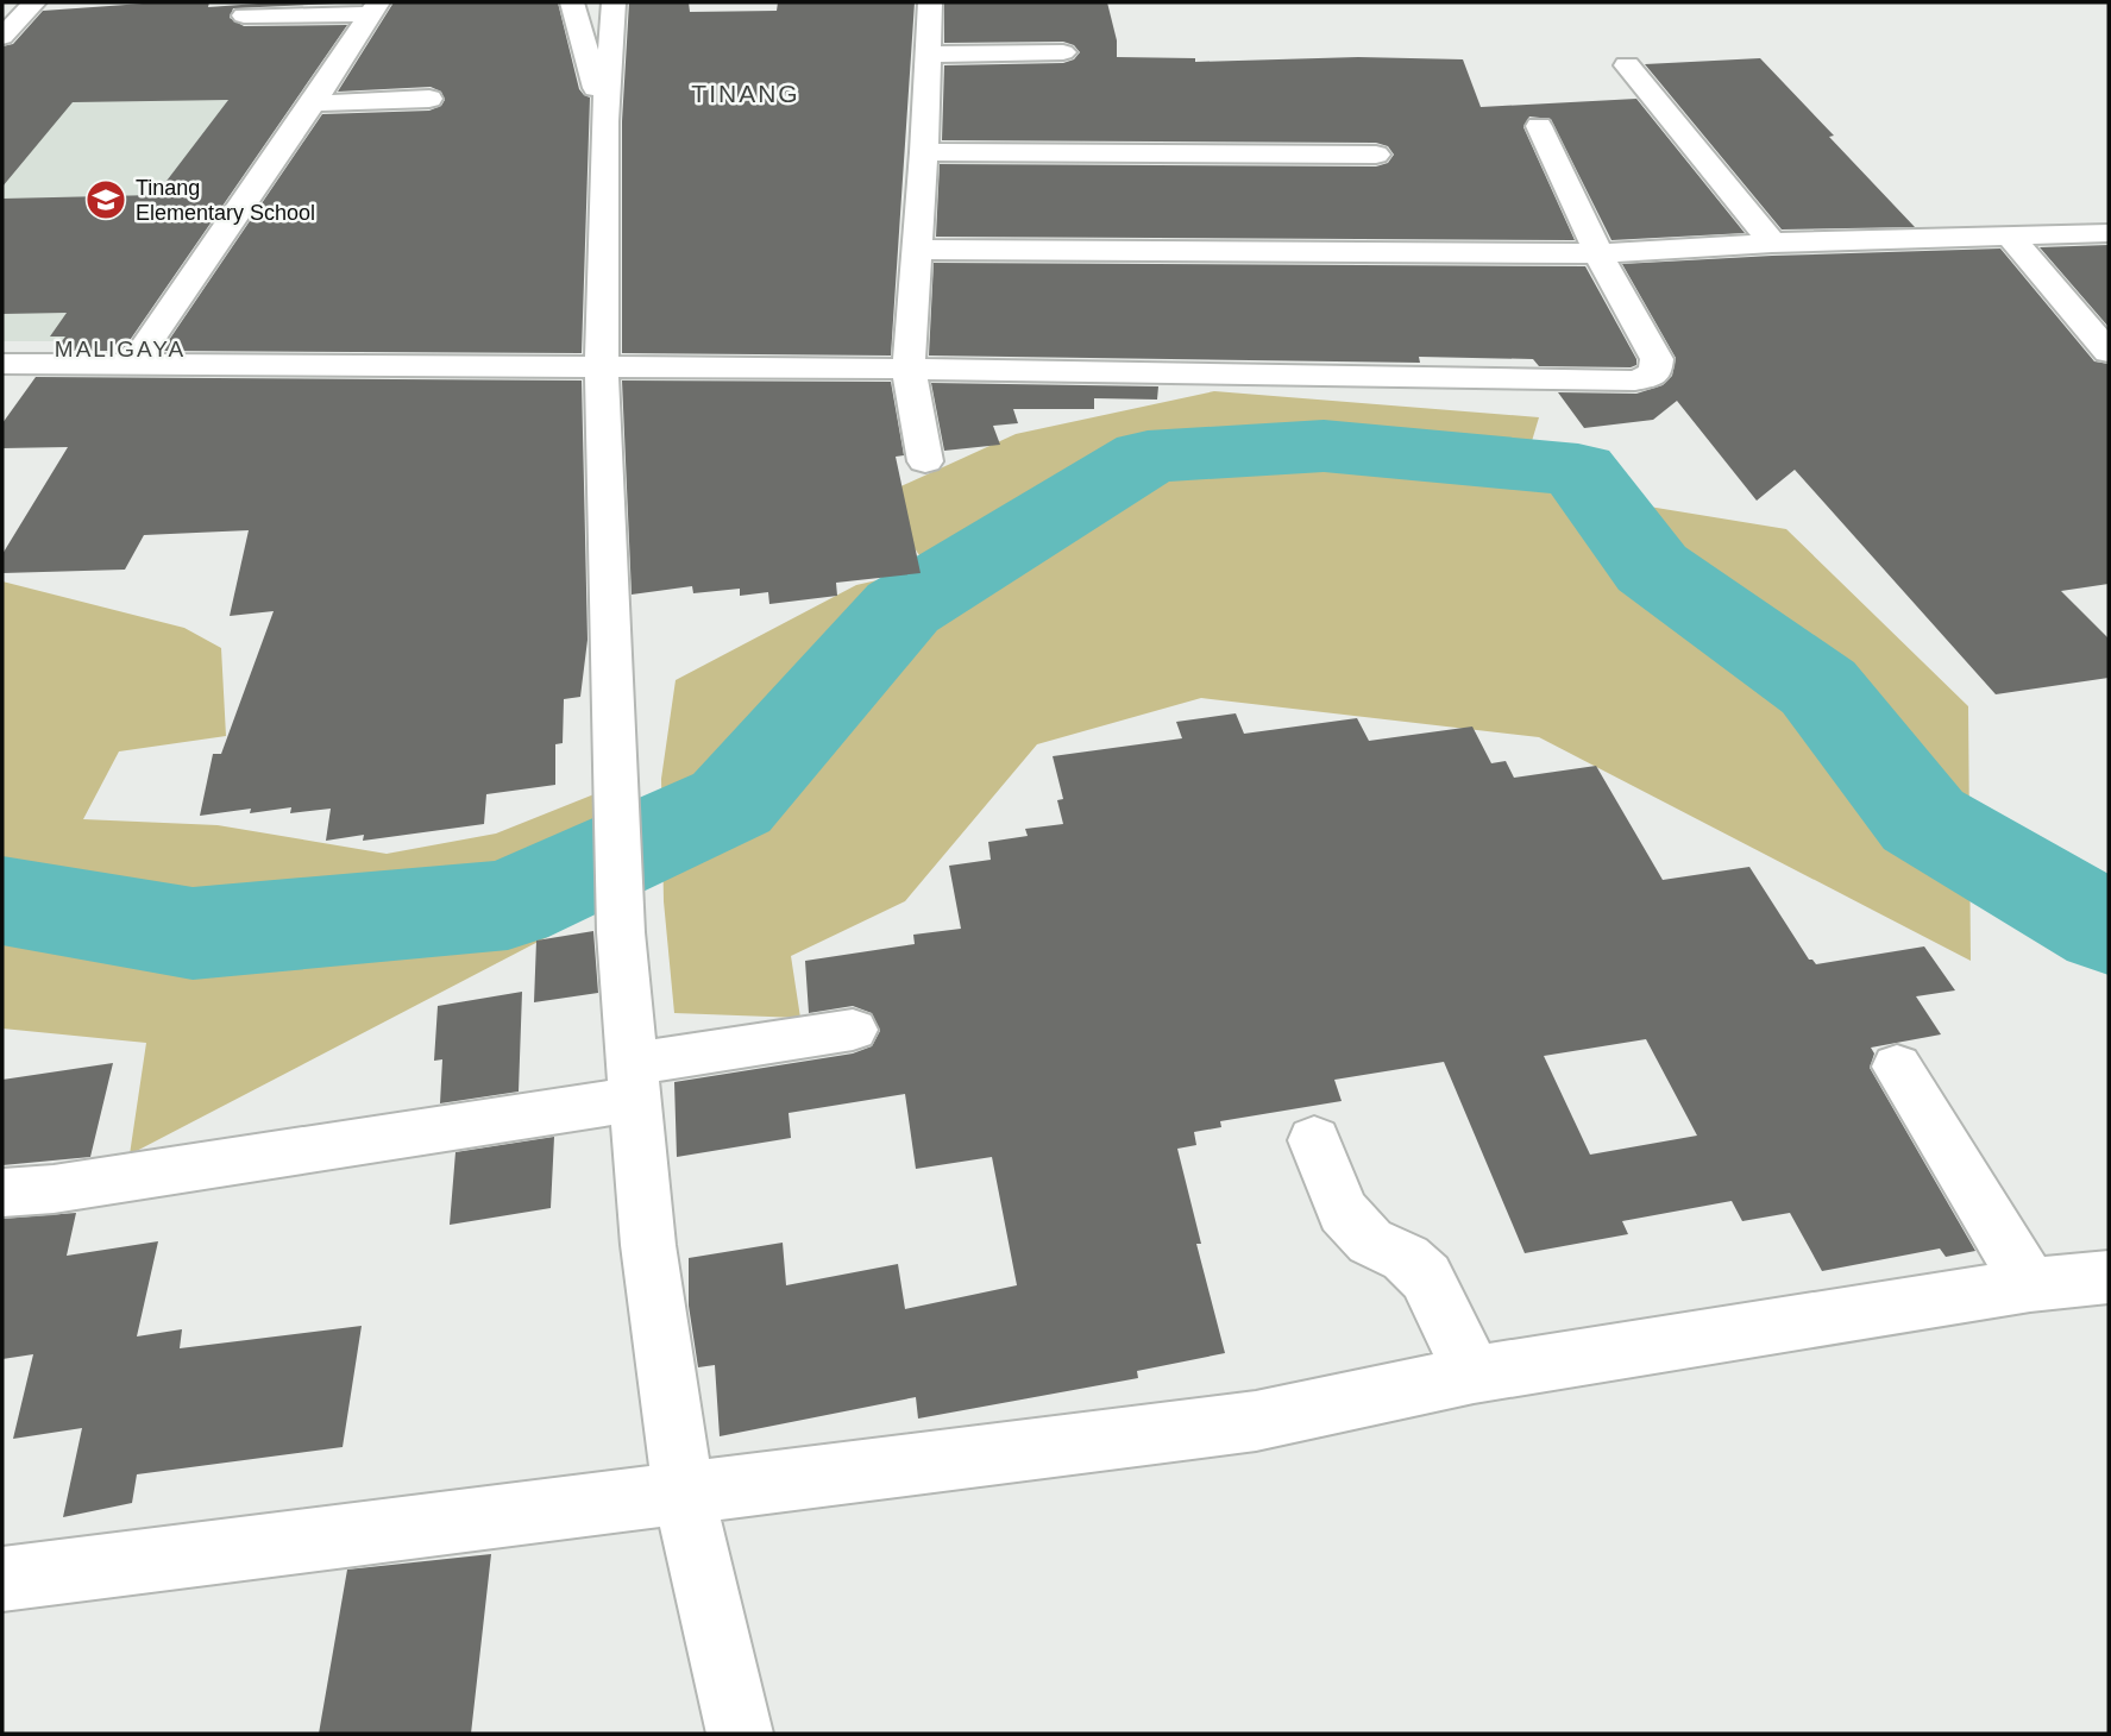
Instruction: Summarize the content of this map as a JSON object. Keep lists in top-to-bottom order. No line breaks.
{"districts":["TINANG","MALIGAYA"],"places":{"school or university":["Tinang Elementary School"]}}
